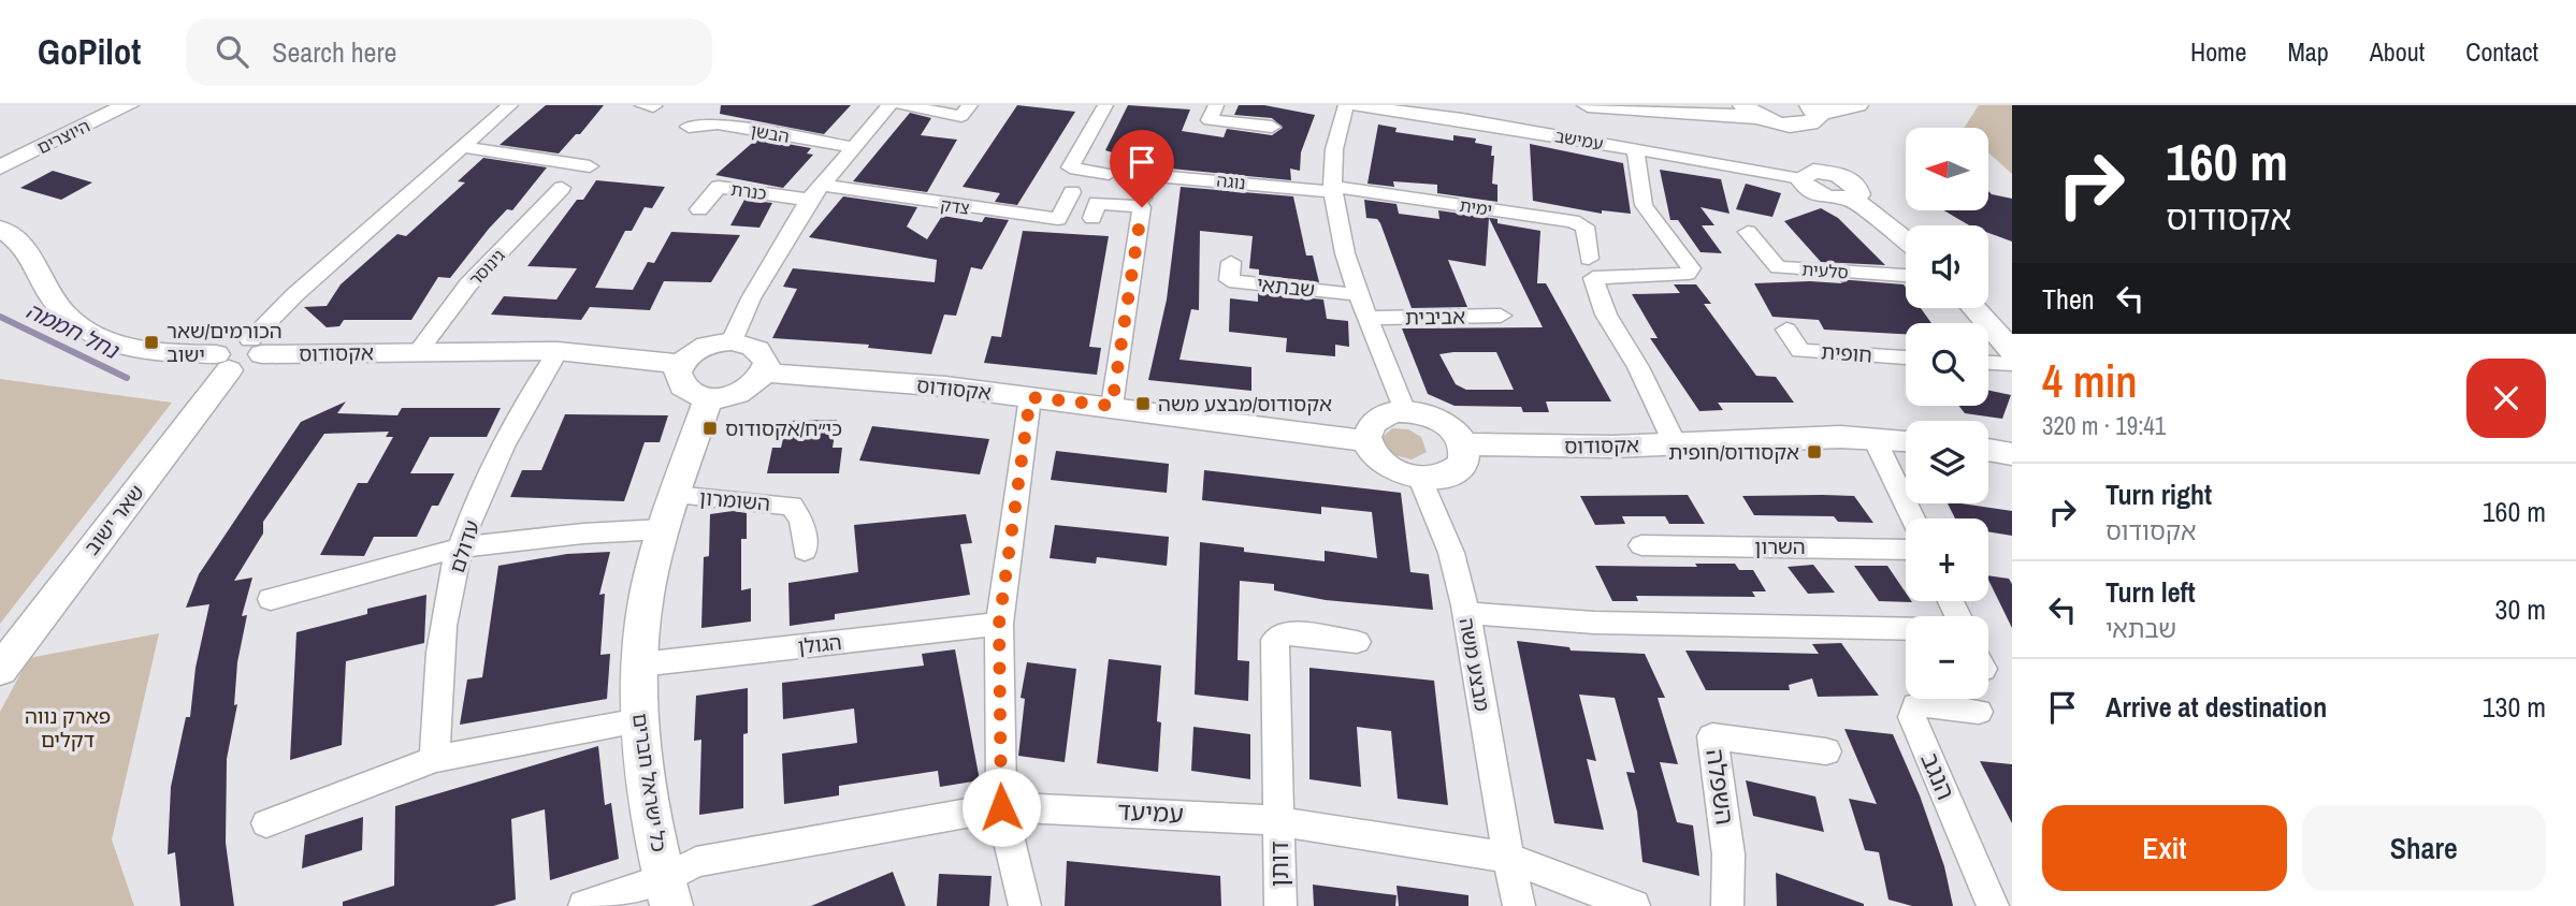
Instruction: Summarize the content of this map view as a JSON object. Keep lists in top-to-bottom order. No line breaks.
{"streets":{"street":["הבשן","היוצרים","עמישב","נוגה","כנרת","צדק","ימית","גינוסר","סלעית","שבתאי","אביבית","אקסודוס","חופית","השומרון","שאר ישוב","עדולם","השרון","הגולן","מבצע משה","הנגב","כל ישראל חברים","השפלה","עמיעד","דותן"]},"crossings":[["נוגה","ימית"],["גינוסר","אקסודוס"],["אקסודוס","עדולם"],["אקסודוס","מבצע משה"],["אקסודוס","כל ישראל חברים"],["השומרון","כל ישראל חברים"],["הגולן","כל ישראל חברים"],["מבצע משה","עמיעד"],["כל ישראל חברים","עמיעד"],["עמיעד","דותן"]],"water":["נחל חממה"],"parks":["פארק נווה דקלים"],"places":{"transit":["הכורמים/שאר ישוב","אקסודוס/מבצע משה","כי״ח/אקסודוס","אקסודוס/חופית"]},"north":"left","page":{"header":"GoPilot","search":"Search here","nav":["Home","Map","About","Contact"],"turn":["160 m","אקסודוס"],"map_buttons":["+","−"],"then":"Then","heading":["4 min","320 m · 19:41"],"list":[{"name":"Turn right","note":"אקסודוס","value":"160 m"},{"name":"Turn left","note":"שבתאי","value":"30 m"},{"name":"Arrive at destination","value":"130 m"}],"buttons":["Exit","Share"]}}
